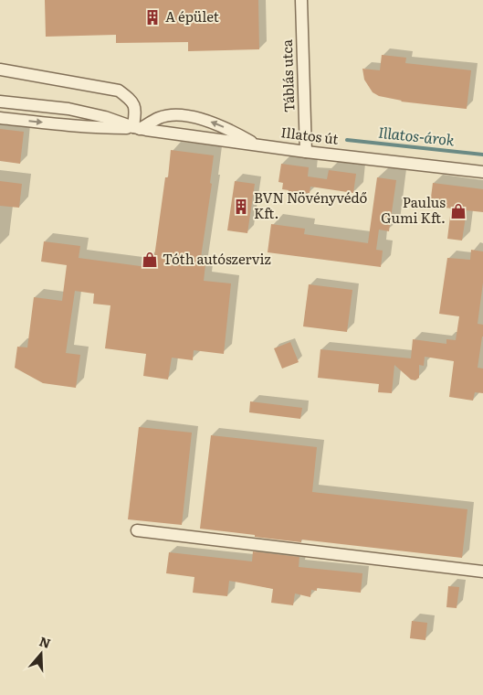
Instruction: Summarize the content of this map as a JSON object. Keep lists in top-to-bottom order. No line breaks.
{"streets":{"street":["Táblás utca","Illatos út"]},"crossings":[["Táblás utca","Illatos út"]],"water":["Illatos-árok"],"places":{"building":["A épület","BVN Növényvédő Kft."],"shop":["Paulus Gumi Kft.","Tóth autószerviz"]},"north":"top"}
